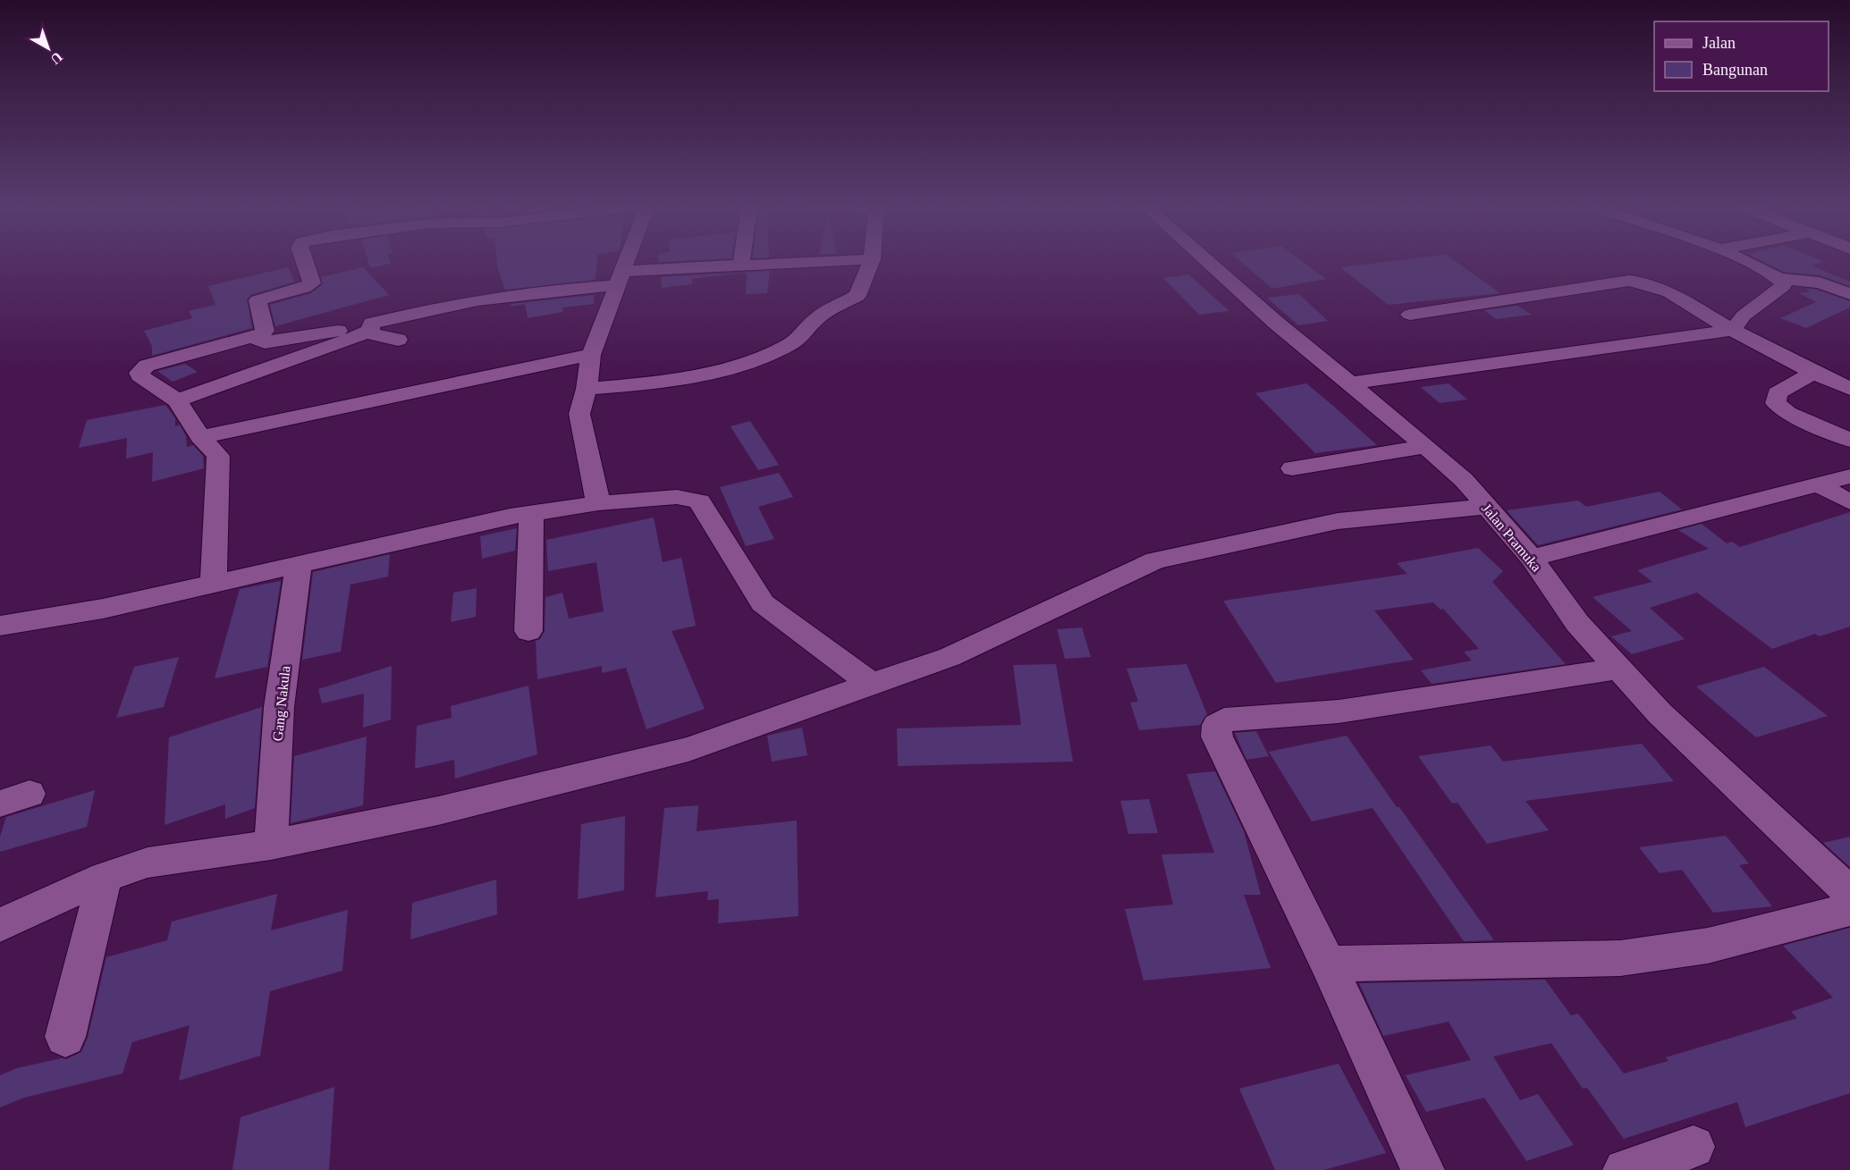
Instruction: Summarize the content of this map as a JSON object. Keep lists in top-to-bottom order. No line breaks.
{"streets":{"street":["Jalan Pramuka","Gang Nakula"]},"legend":["Jalan","Bangunan"],"north":"bottom right"}
